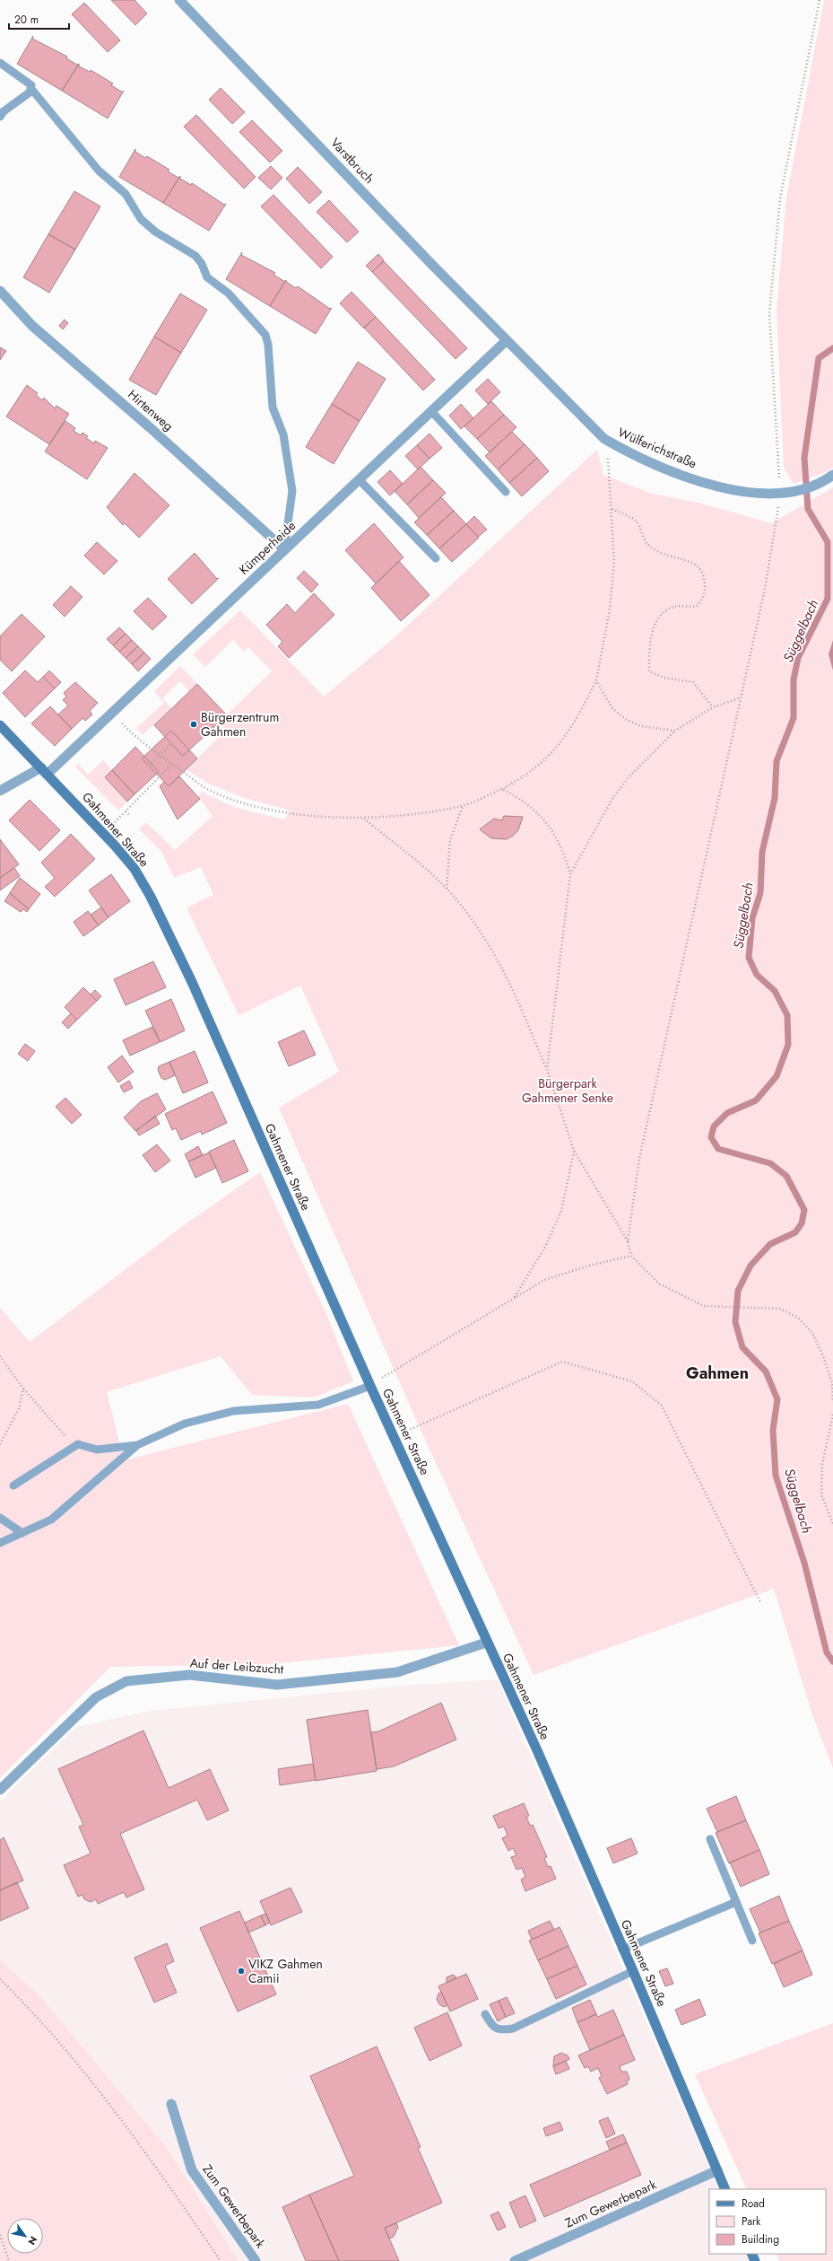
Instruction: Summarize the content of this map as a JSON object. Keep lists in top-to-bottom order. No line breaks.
{"streets":{"main road":["Gahmener Straße"],"street":["Varstbruch","Hirtenweg","Wülferichstraße","Kümperheide","Auf der Leibzucht","Zum Gewerbepark"]},"crossings":[["Varstbruch","Wülferichstraße"],["Varstbruch","Kümperheide"],["Hirtenweg","Kümperheide"],["Wülferichstraße","Kümperheide"],["Kümperheide","Gahmener Straße"],["Gahmener Straße","Auf der Leibzucht"],["Gahmener Straße","Zum Gewerbepark"]],"districts":["Gahmen"],"water":["Süggelbach"],"parks":["Bürgerpark Gahmener Senke"],"places":["Bürgerzentrum Gahmen","VIKZ Gahmen Camii"],"legend":["Road","Park","Building"],"scale_bar":"20 m","north":"bottom right"}
